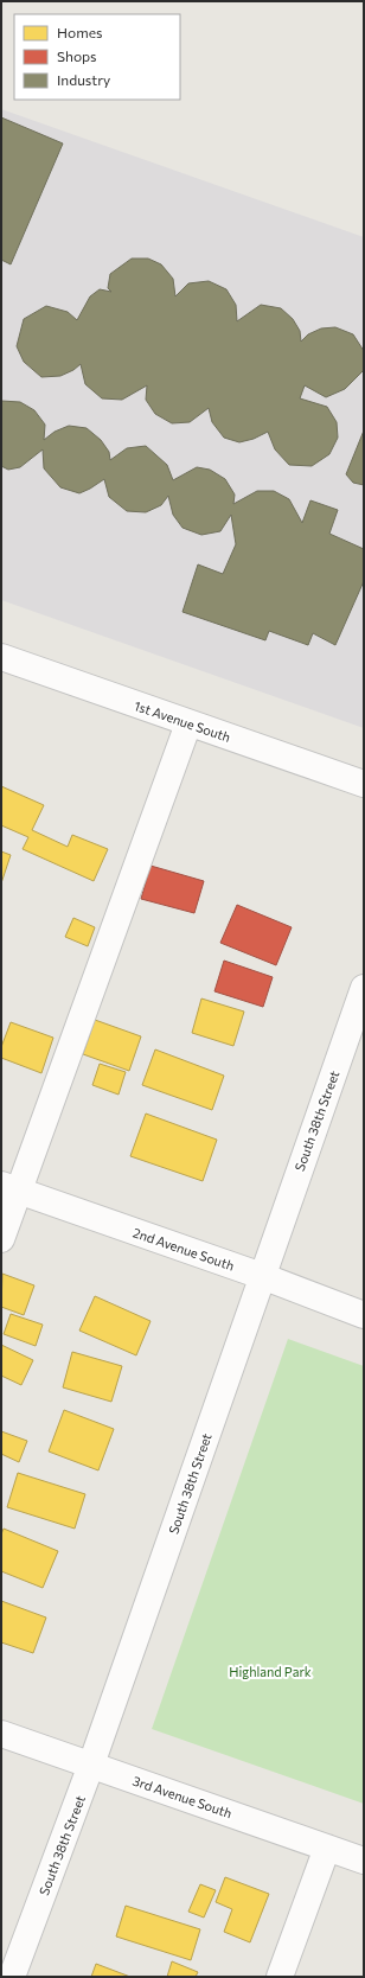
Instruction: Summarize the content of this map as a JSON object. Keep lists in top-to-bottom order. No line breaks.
{"streets":{"street":["1st Avenue South","South 38th Street","2nd Avenue South","3rd Avenue South"]},"crossings":[["South 38th Street","2nd Avenue South"],["South 38th Street","3rd Avenue South"]],"parks":["Highland Park"],"legend":["Homes","Shops","Industry"]}
